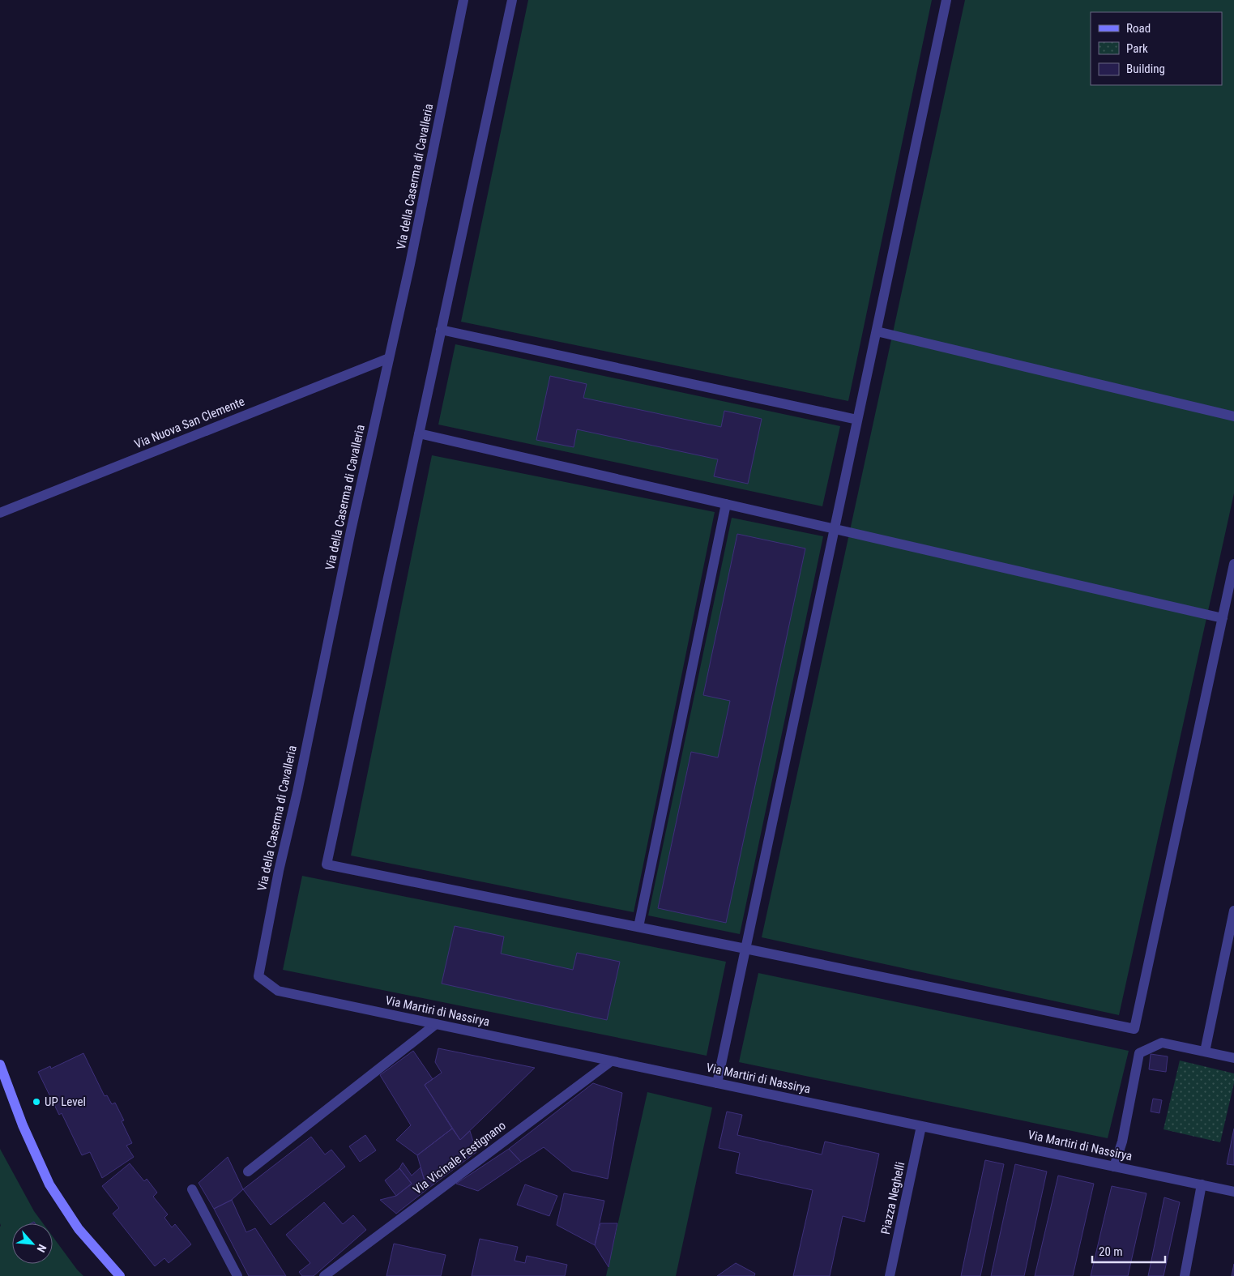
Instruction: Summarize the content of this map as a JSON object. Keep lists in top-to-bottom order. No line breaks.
{"streets":{"street":["Via della Caserma di Cavalleria","Via Nuova San Clemente","Via Martiri di Nassirya","Via Vicinale Festignano","Piazza Neghelli"]},"crossings":[["Via della Caserma di Cavalleria","Via Nuova San Clemente"],["Via della Caserma di Cavalleria","Via Martiri di Nassirya"],["Via Martiri di Nassirya","Via Vicinale Festignano"],["Via Martiri di Nassirya","Piazza Neghelli"]],"places":["UP Level"],"legend":["Road","Park","Building"],"scale_bar":"20 m","north":"bottom right"}
